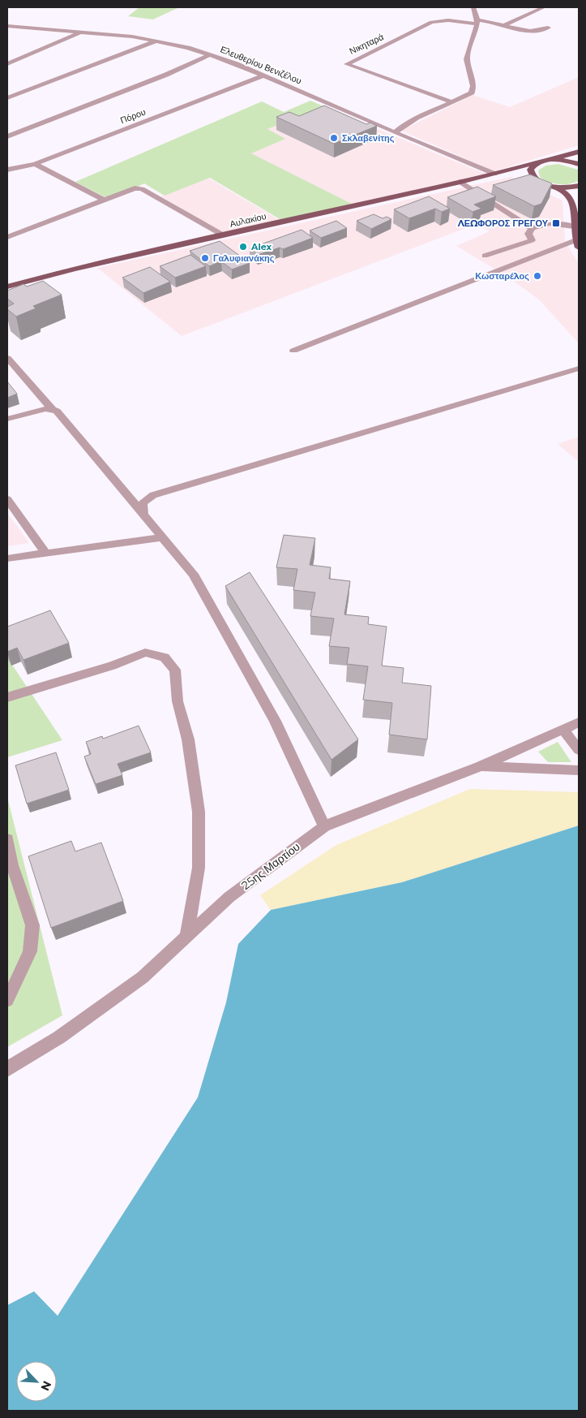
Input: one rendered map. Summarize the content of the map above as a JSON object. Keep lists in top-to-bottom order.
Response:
{
  "streets": {
    "main road": ["Αυλακίου"],
    "street": [
      "Νικηταρά",
      "Ελευθερίου Βενιζέλου",
      "Πόρου",
      "25ης Μαρτίου"
    ]
  },
  "crossings": [
    ["Ελευθερίου Βενιζέλου", "Πόρου"],
    ["Ελευθερίου Βενιζέλου", "Αυλακίου"]
  ],
  "places": {
    "other": [
      "Σκλαβενίτης",
      "Alex",
      "Γαλυφιανάκης",
      "Κωσταρέλος"
    ],
    "transit": ["ΛΕΩΦΟΡΟΣ ΓΡΕΓΟΥ"]
  },
  "north": "bottom right"
}
